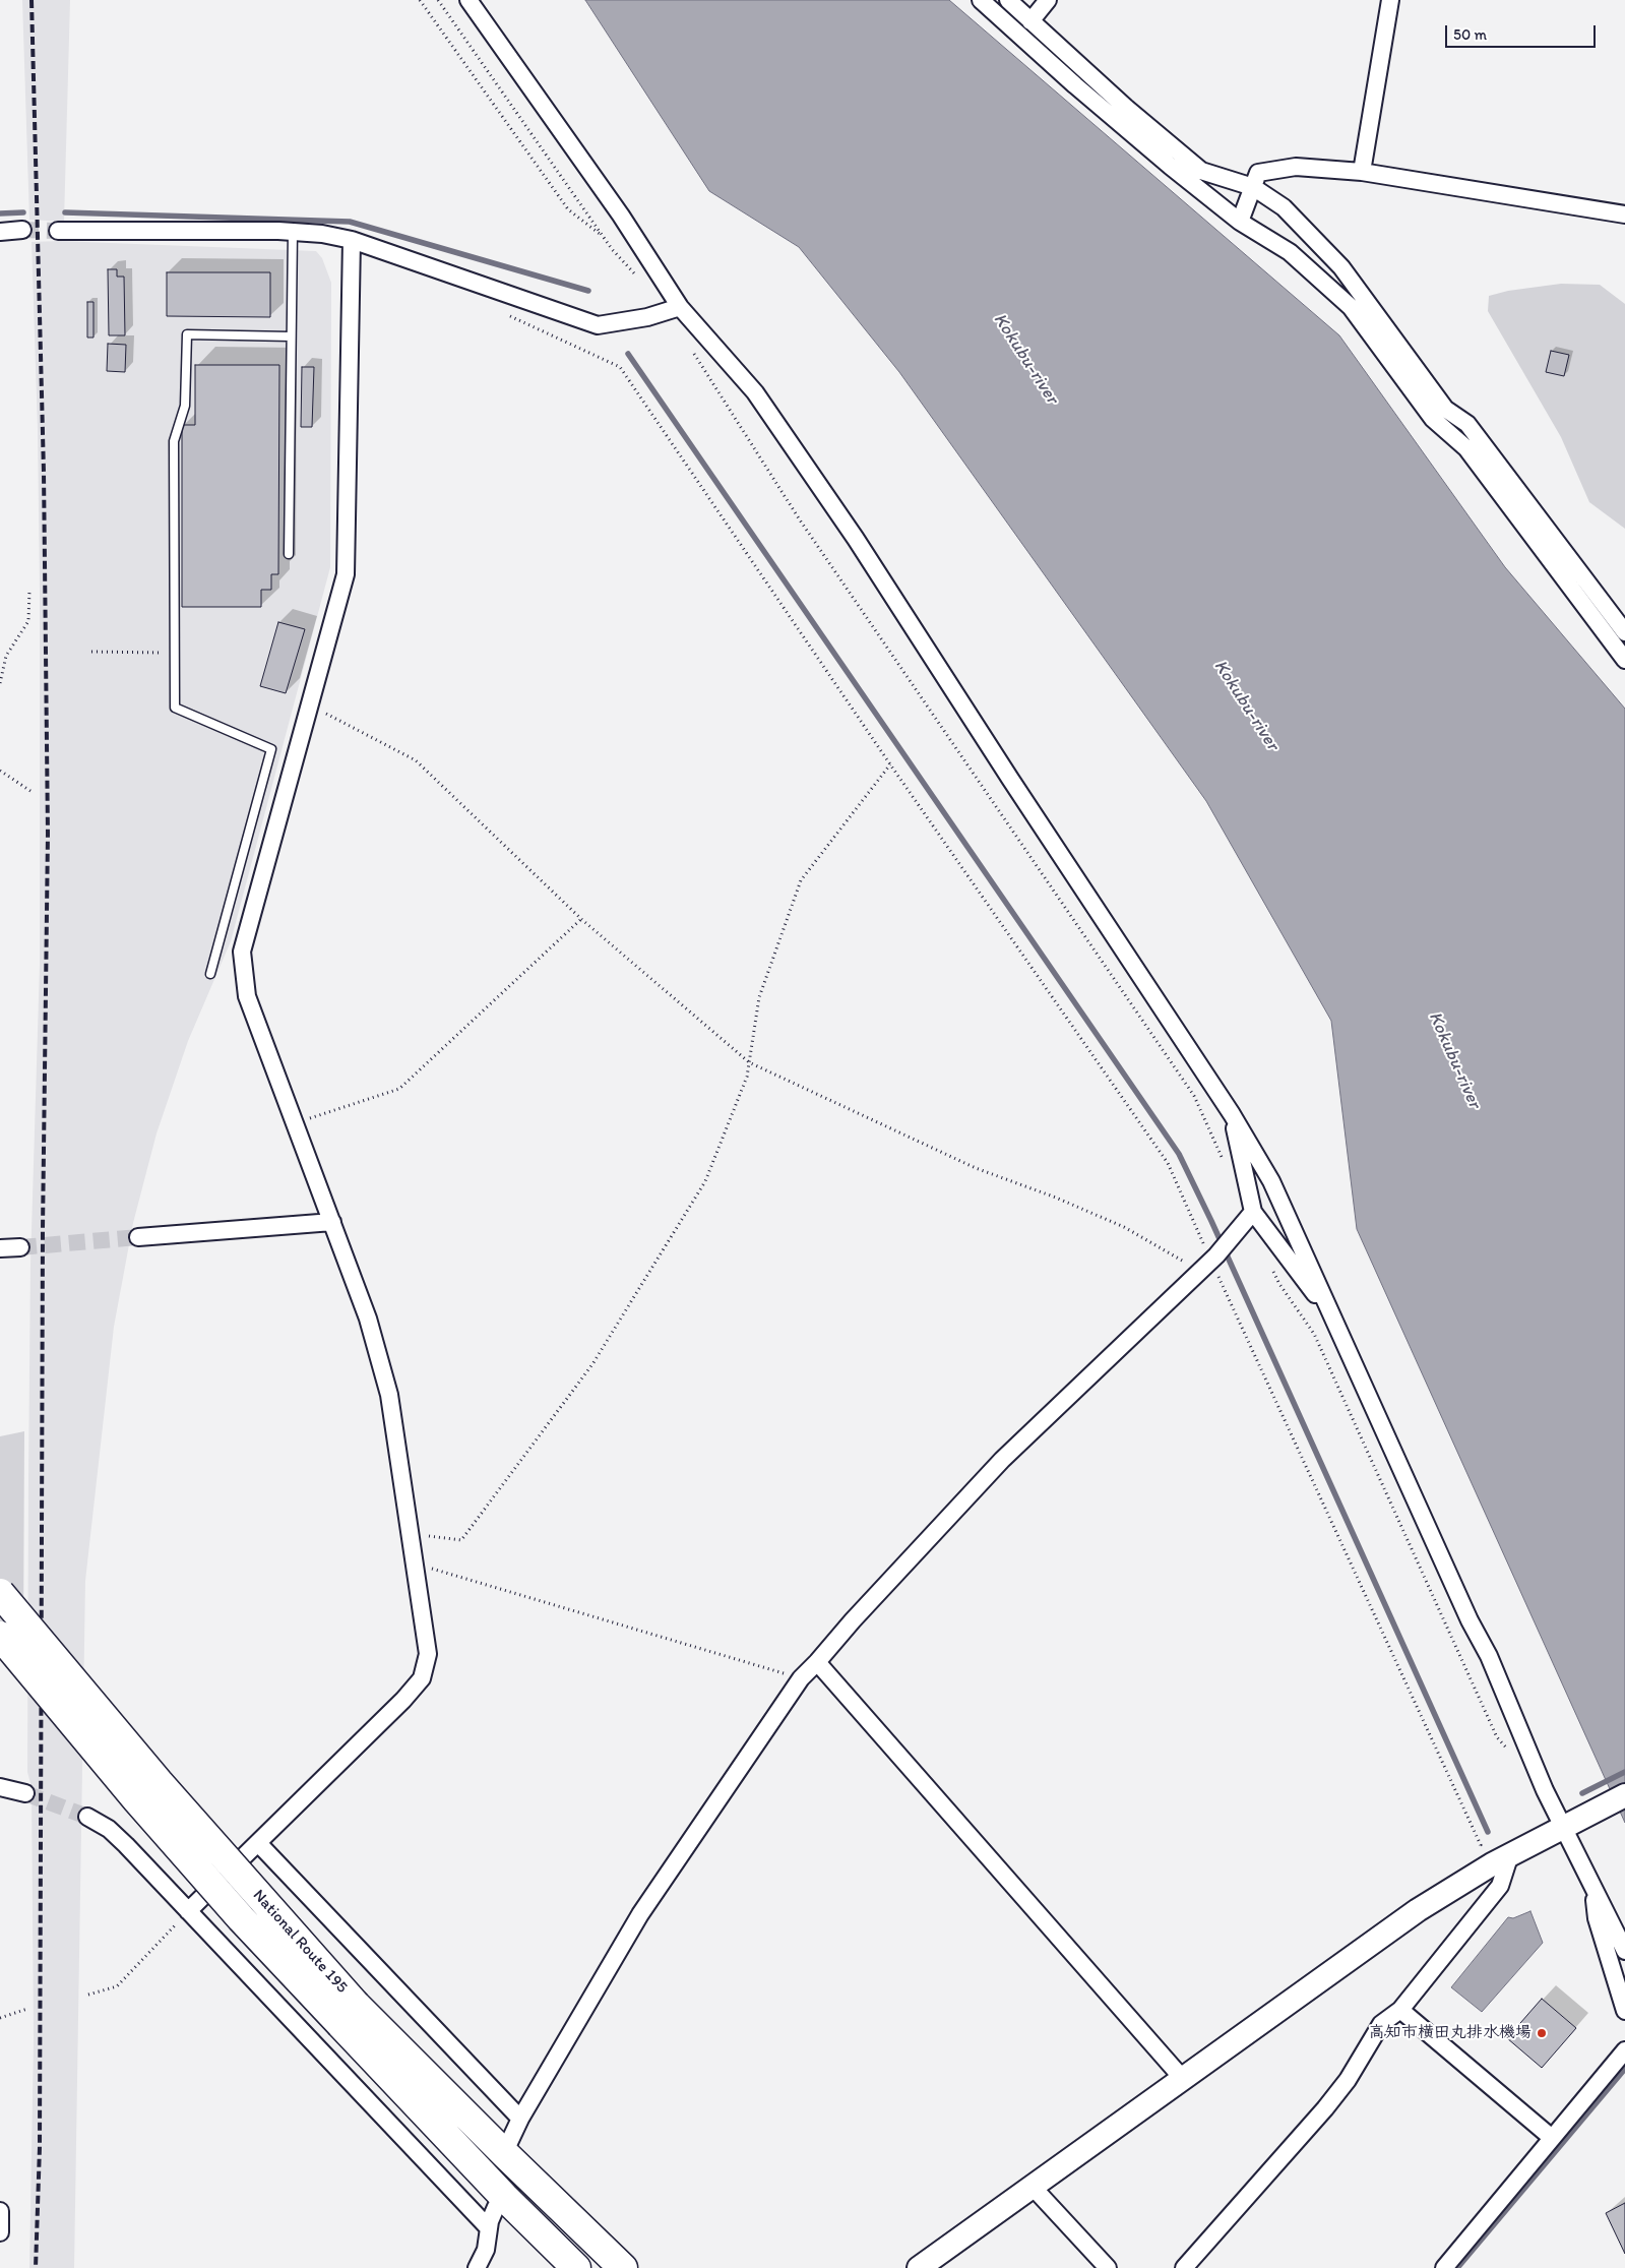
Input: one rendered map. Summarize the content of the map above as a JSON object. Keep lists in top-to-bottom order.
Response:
{
  "streets": {
    "highway": ["National Route 195"]
  },
  "water": ["Kokubu-river"],
  "places": ["高知市横田丸排水機場"],
  "scale_bar": "50 m"
}
